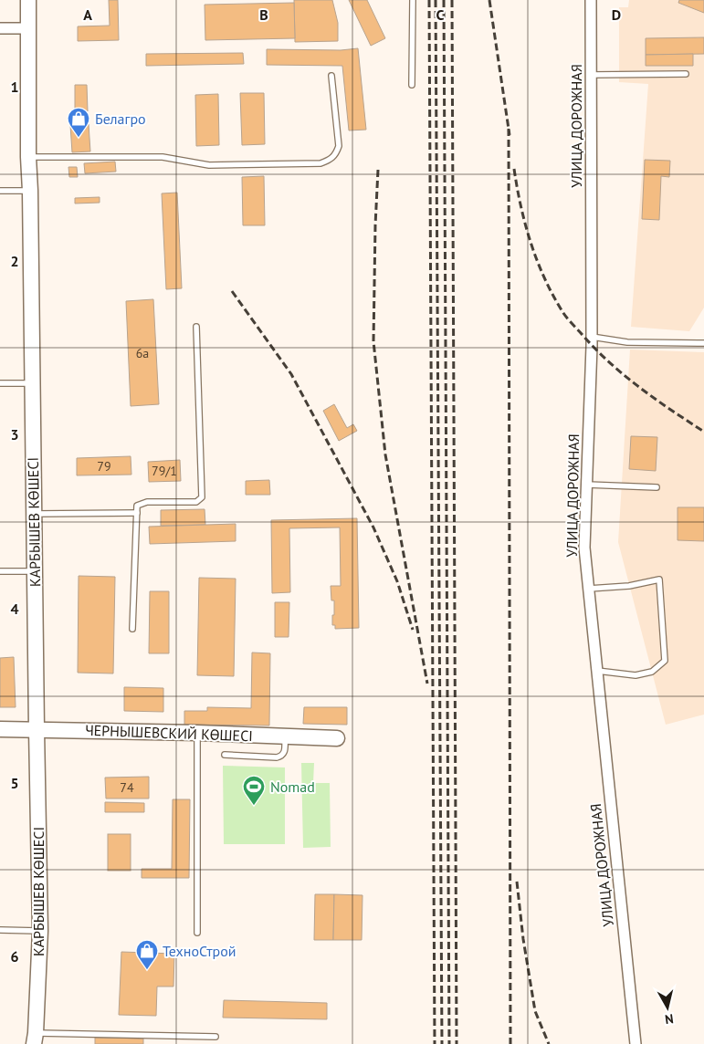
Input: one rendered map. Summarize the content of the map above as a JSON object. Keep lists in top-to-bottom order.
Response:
{
  "streets": {
    "main road": ["КАРБЫШЕВ КӨШЕСІ", "ЧЕРНЫШЕВСКИЙ КӨШЕСІ"],
    "street": ["УЛИЦА ДОРОЖНАЯ"]
  },
  "crossings": [
    ["КАРБЫШЕВ КӨШЕСІ", "ЧЕРНЫШЕВСКИЙ КӨШЕСІ"]
  ],
  "places": {
    "shop": ["Белагро", "ТехноСтрой"],
    "sports": ["Nomad"]
  },
  "house_numbers": [
    "6а",
    "79",
    "79/1",
    "74"
  ],
  "north": "bottom",
  "grid": {
    "columns": [
      "A",
      "B",
      "C",
      "D"
    ],
    "rows": [
      "1",
      "2",
      "3",
      "4",
      "5",
      "6"
    ]
  }
}
